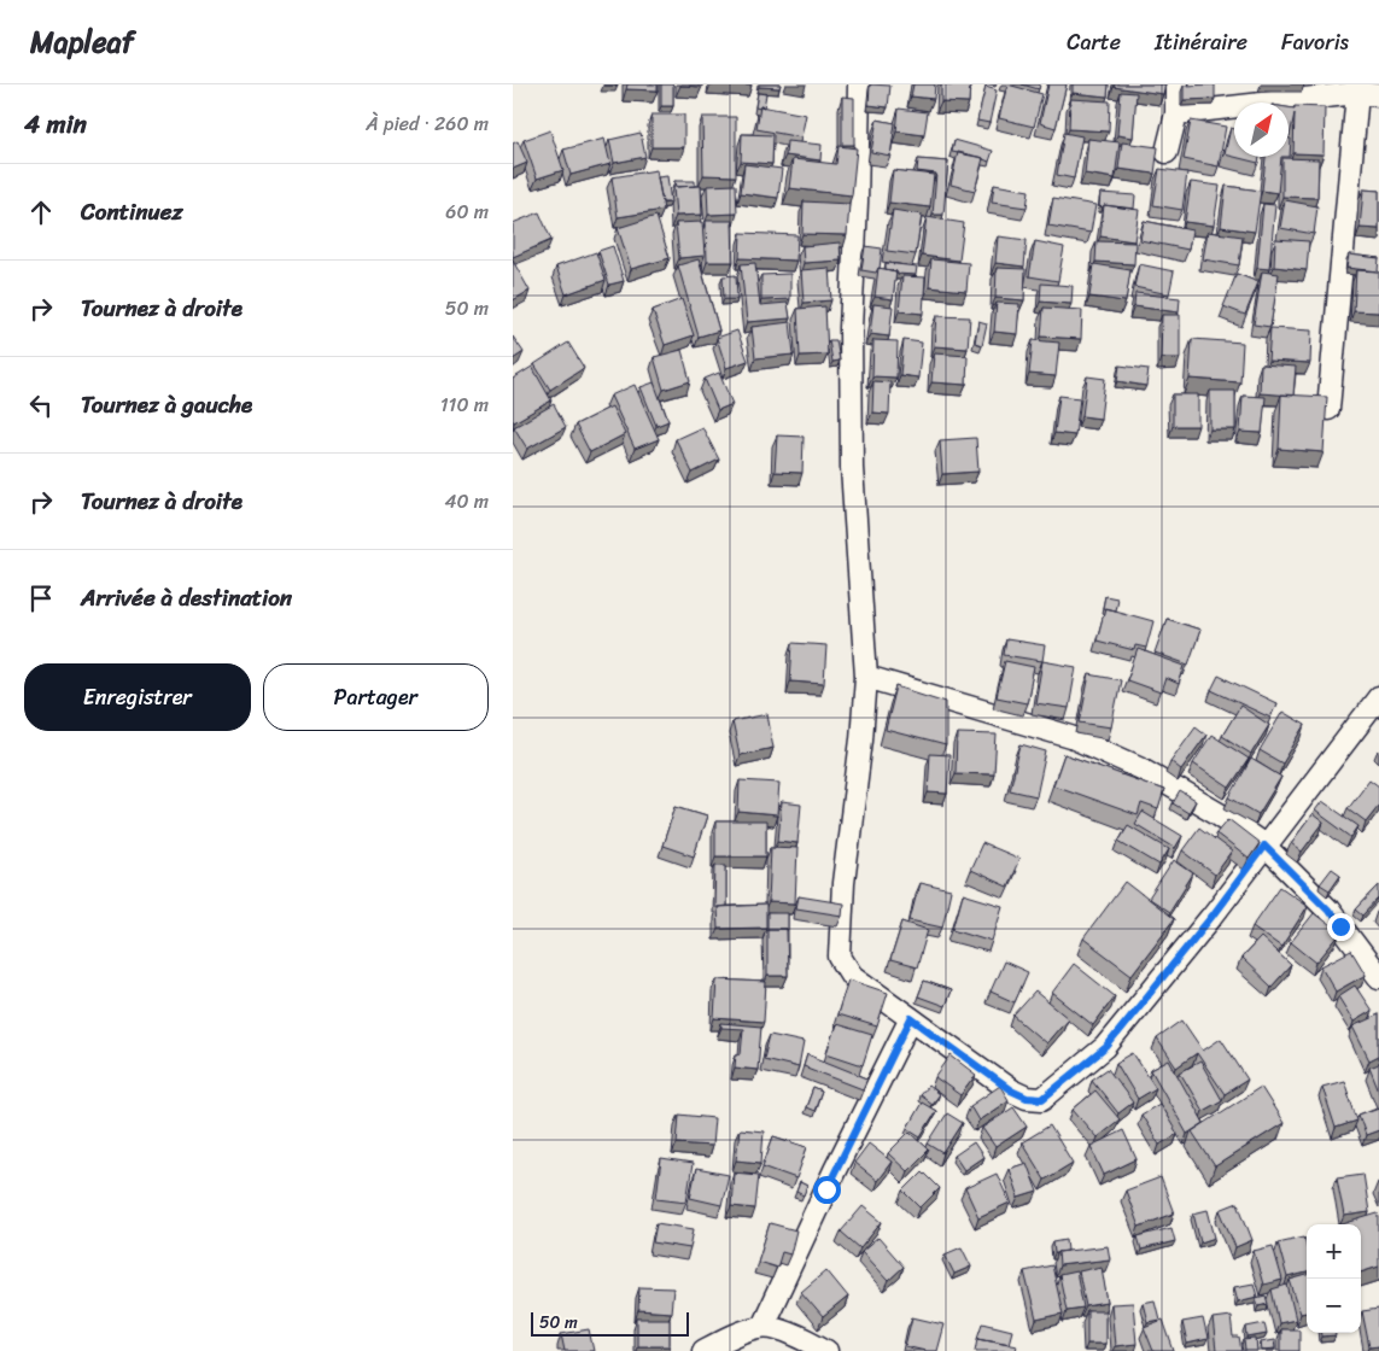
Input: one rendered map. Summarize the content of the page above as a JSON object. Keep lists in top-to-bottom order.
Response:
{
  "scale_bar": "50 m",
  "north": "top right",
  "page": {
    "header": "Mapleaf",
    "nav": ["Carte", "Itinéraire", "Favoris"],
    "heading": ["4 min", "À pied · 260 m"],
    "list": [
      ["Continuez", "60 m"],
      ["Tournez à droite", "50 m"],
      ["Tournez à gauche", "110 m"],
      ["Tournez à droite", "40 m"],
      "Arrivée à destination"
    ],
    "buttons": ["Enregistrer", "Partager"],
    "map_buttons": ["+", "−"],
    "scale": "50 m"
  }
}
